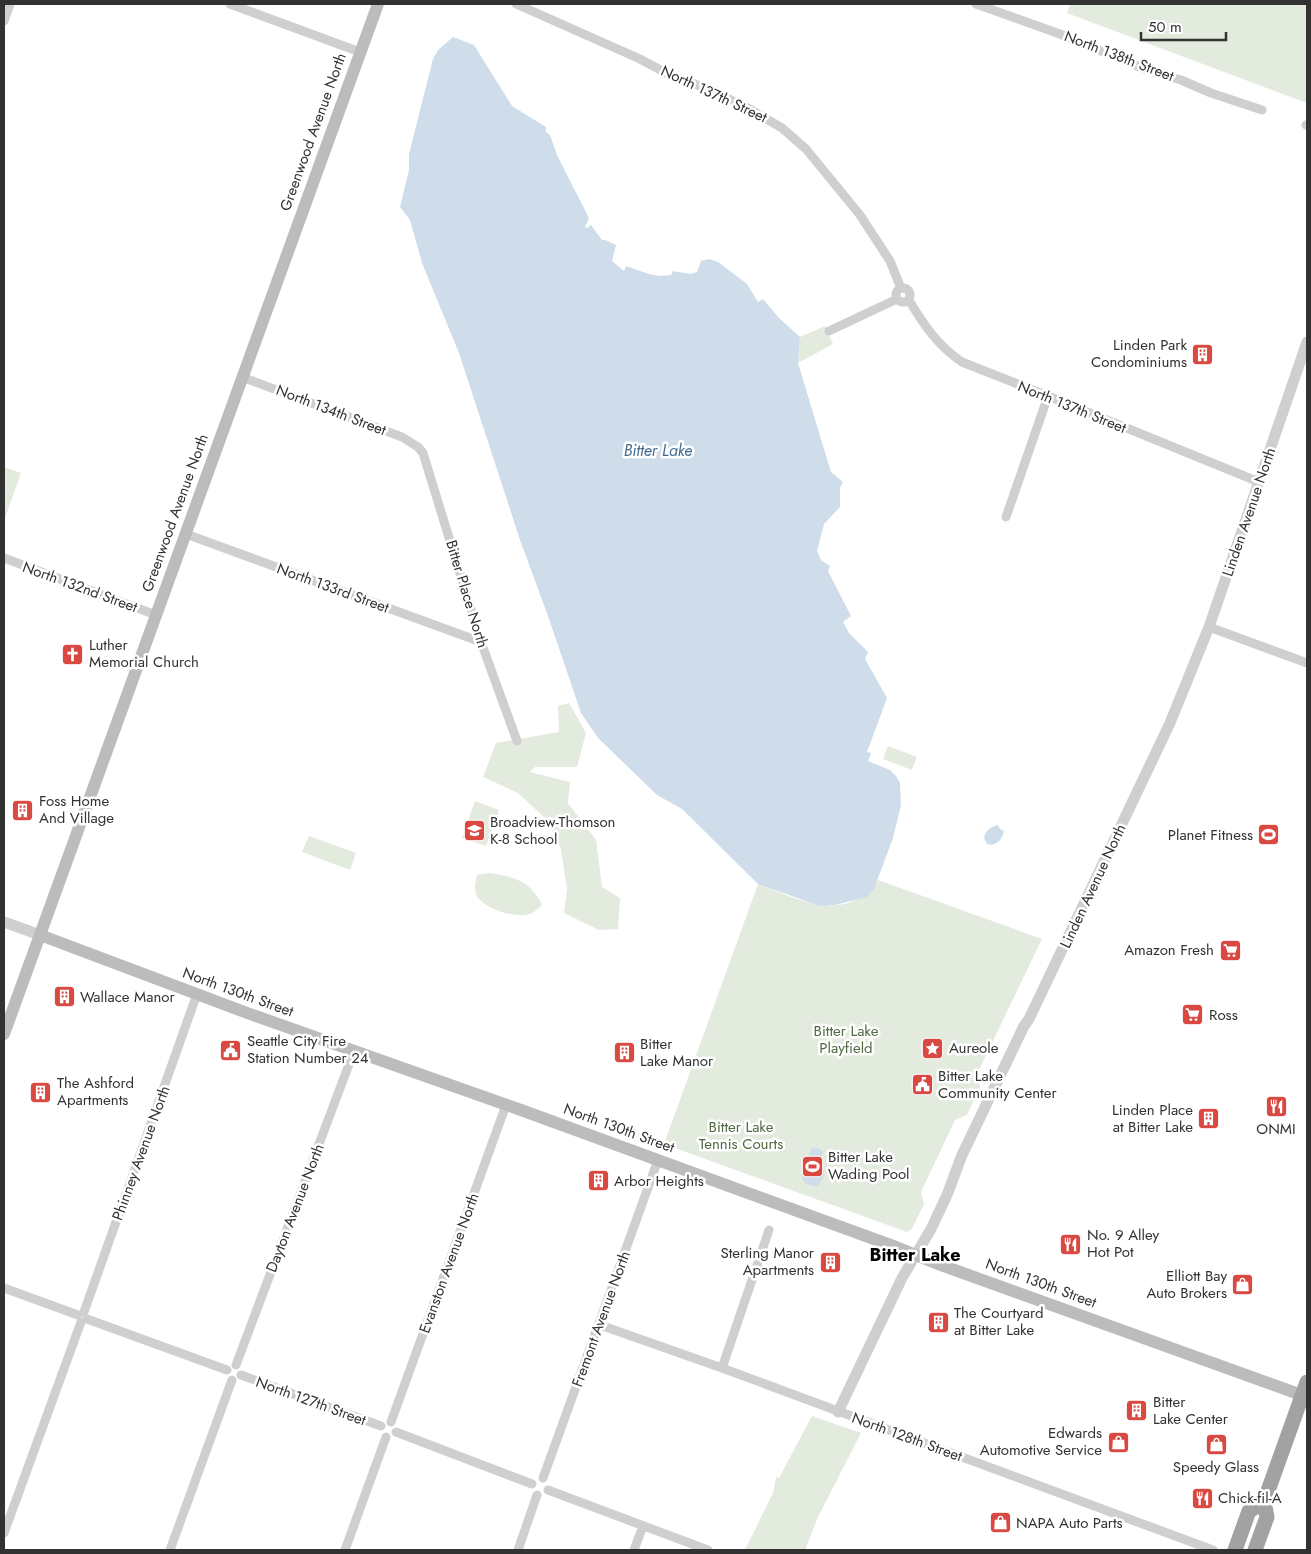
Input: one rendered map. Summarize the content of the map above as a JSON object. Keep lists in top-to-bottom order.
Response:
{
  "streets": {
    "main road": ["Greenwood Avenue North", "North 130th Street"],
    "street": [
      "North 138th Street",
      "North 137th Street",
      "North 134th Street",
      "Linden Avenue North",
      "North 132nd Street",
      "North 133rd Street",
      "Bitter Place North",
      "Phinney Avenue North",
      "Dayton Avenue North",
      "Evanston Avenue North",
      "Fremont Avenue North",
      "North 127th Street",
      "North 128th Street"
    ]
  },
  "crossings": [
    ["North 137th Street", "Linden Avenue North"],
    ["Greenwood Avenue North", "North 134th Street"],
    ["Greenwood Avenue North", "North 132nd Street"],
    ["Greenwood Avenue North", "North 133rd Street"],
    ["Greenwood Avenue North", "North 130th Street"],
    ["North 134th Street", "Bitter Place North"],
    ["Linden Avenue North", "North 130th Street"],
    ["Linden Avenue North", "North 128th Street"],
    ["North 133rd Street", "Bitter Place North"],
    ["North 130th Street", "Phinney Avenue North"],
    ["North 130th Street", "Dayton Avenue North"],
    ["North 130th Street", "Evanston Avenue North"],
    ["North 130th Street", "Fremont Avenue North"],
    ["Dayton Avenue North", "North 127th Street"],
    ["Evanston Avenue North", "North 127th Street"],
    ["Fremont Avenue North", "North 128th Street"]
  ],
  "districts": ["Bitter Lake"],
  "water": ["Bitter Lake"],
  "parks": ["Bitter Lake Playfield", "Bitter Lake Tennis Courts"],
  "places": {
    "building": [
      "Linden Park Condominiums",
      "Foss Home And Village",
      "Wallace Manor",
      "Bitter Lake Manor",
      "The Ashford Apartments",
      "Linden Place at Bitter Lake",
      "Arbor Heights",
      "Sterling Manor Apartments",
      "The Courtyard at Bitter Lake",
      "Bitter Lake Center"
    ],
    "church": ["Luther Memorial Church"],
    "school or university": ["Broadview-Thomson K-8 School"],
    "sports": ["Planet Fitness", "Bitter Lake Wading Pool"],
    "supermarket": ["Amazon Fresh", "Ross"],
    "place": ["Aureole"],
    "public building": ["Seattle City Fire Station Number 24", "Bitter Lake Community Center"],
    "restaurant": ["ONMI", "No. 9 Alley Hot Pot", "Chick-fil-A"],
    "shop": [
      "Elliott Bay Auto Brokers",
      "Edwards Automotive Service",
      "Speedy Glass",
      "NAPA Auto Parts"
    ]
  },
  "scale_bar": "50 m"
}
